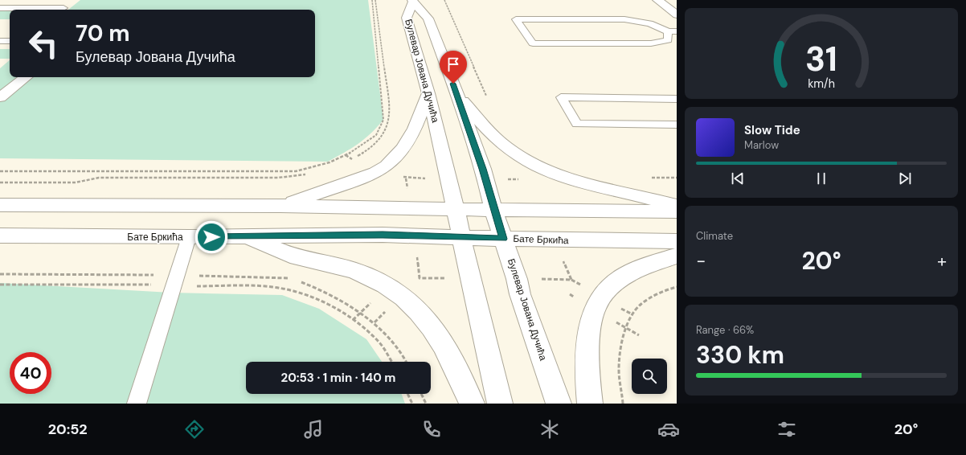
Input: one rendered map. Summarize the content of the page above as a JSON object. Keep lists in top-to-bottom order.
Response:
{
  "streets": {
    "street": ["Булевар Јована Дучића", "Бате Бркића"]
  },
  "crossings": [
    ["Булевар Јована Дучића", "Бате Бркића"]
  ],
  "page": {
    "turn": ["70 m", "Булевар Јована Дучића"],
    "song": ["Slow Tide", "Marlow"],
    "tile": [
      "Climate",
      ["Range · 66%", "330 km"]
    ],
    "heat": ["−", "20°", "+"],
    "limit": "40",
    "trip": "20:53 · 1 min · 140 m",
    "tabs": ["20:52", "20°"],
    "gauge": ["31", "km/h"]
  }
}
